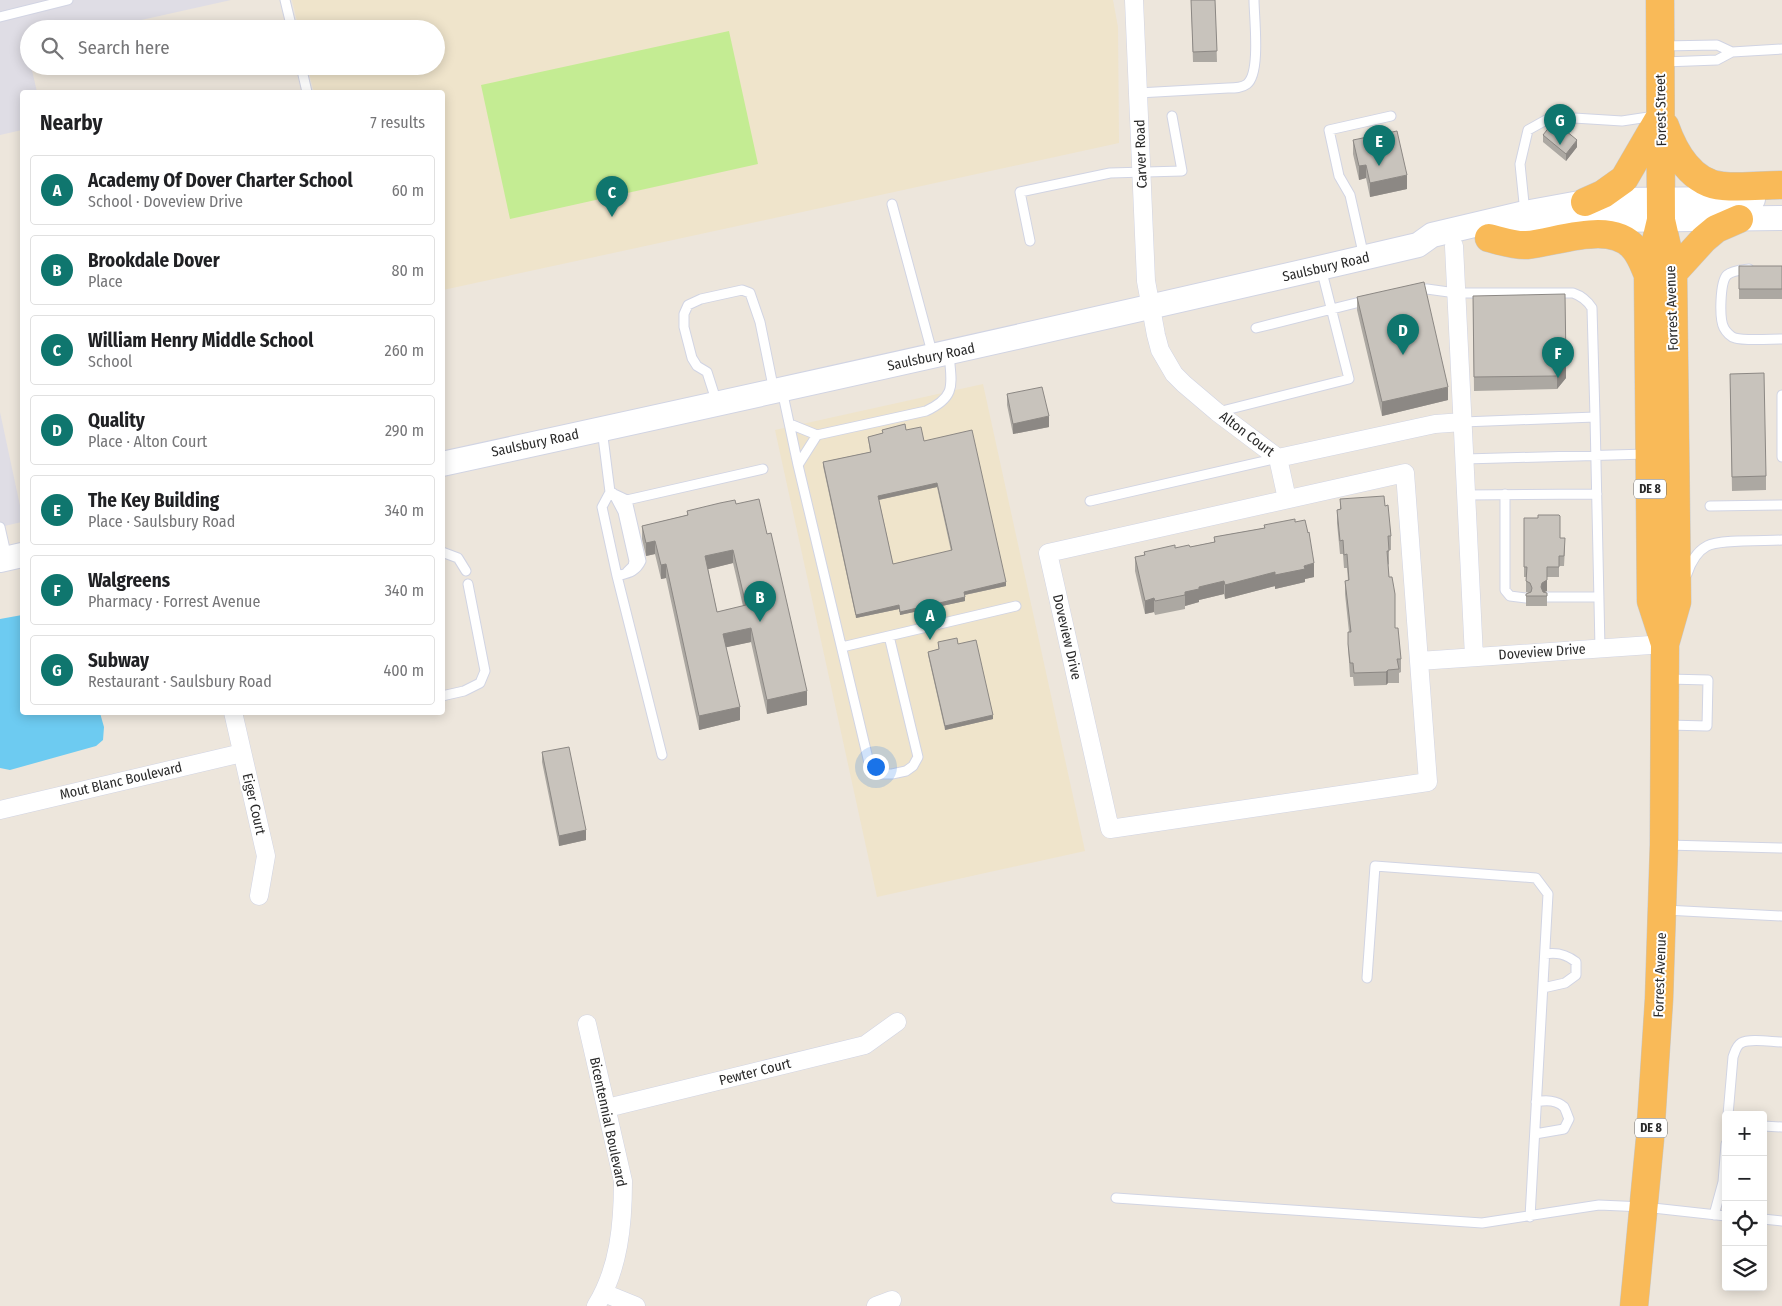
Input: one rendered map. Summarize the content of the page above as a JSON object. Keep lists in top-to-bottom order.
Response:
{
  "streets": {
    "highway": ["Forest Street", "Forrest Avenue", "DE 8"],
    "main road": ["Saulsbury Road"],
    "street": [
      "Carver Road",
      "Alton Court",
      "Doveview Drive",
      "Mout Blanc Boulevard",
      "Eiger Court",
      "Pewter Court",
      "Bicentennial Boulevard"
    ]
  },
  "crossings": [
    ["Forest Street", "Saulsbury Road"],
    ["Forest Street", "Forrest Avenue"],
    ["Carver Road", "Saulsbury Road"],
    ["Carver Road", "Alton Court"],
    ["Saulsbury Road", "Forrest Avenue"],
    ["Saulsbury Road", "Alton Court"],
    ["Forrest Avenue", "Doveview Drive"],
    ["Mout Blanc Boulevard", "Eiger Court"],
    ["Pewter Court", "Bicentennial Boulevard"]
  ],
  "page": {
    "search": "Search here",
    "heading": ["Nearby", "7 results"],
    "pins": [
      "G",
      "E",
      "C",
      "D",
      "F",
      "B",
      "A"
    ],
    "list": [
      {
        "mark": "A",
        "name": "Academy Of Dover Charter School",
        "note": "School · Doveview Drive",
        "value": "60 m"
      },
      {
        "mark": "B",
        "name": "Brookdale Dover",
        "note": "Place",
        "value": "80 m"
      },
      {
        "mark": "C",
        "name": "William Henry Middle School",
        "note": "School",
        "value": "260 m"
      },
      {
        "mark": "D",
        "name": "Quality",
        "note": "Place · Alton Court",
        "value": "290 m"
      },
      {
        "mark": "E",
        "name": "The Key Building",
        "note": "Place · Saulsbury Road",
        "value": "340 m"
      },
      {
        "mark": "F",
        "name": "Walgreens",
        "note": "Pharmacy · Forrest Avenue",
        "value": "340 m"
      },
      {
        "mark": "G",
        "name": "Subway",
        "note": "Restaurant · Saulsbury Road",
        "value": "400 m"
      }
    ],
    "map_buttons": ["+", "−"]
  }
}
